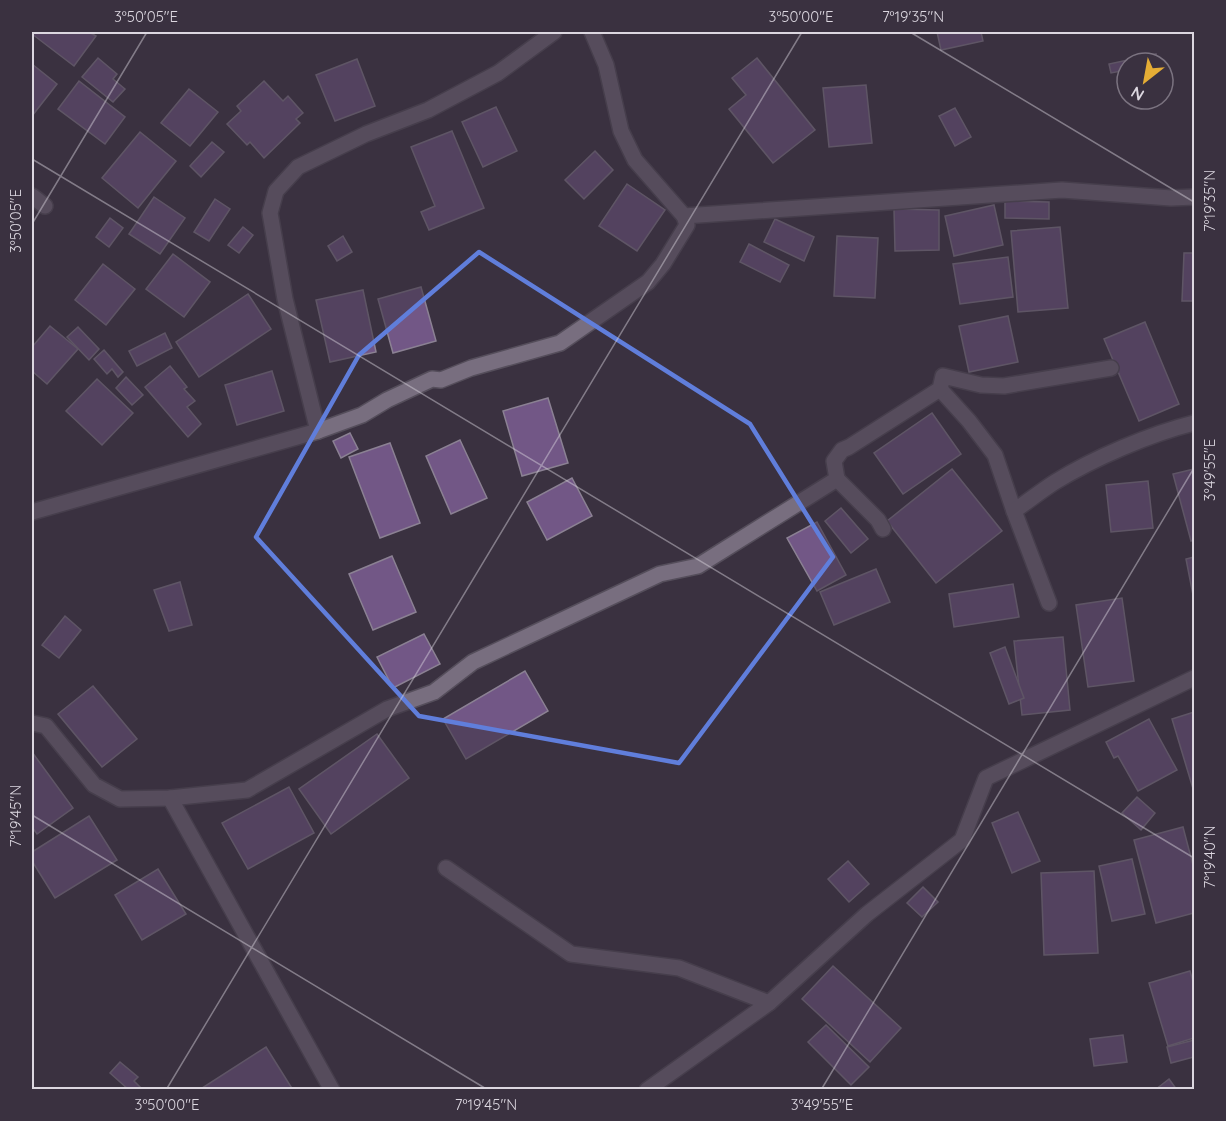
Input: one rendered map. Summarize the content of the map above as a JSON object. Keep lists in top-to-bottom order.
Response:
{
  "north": "bottom left",
  "coordinates": [
    "3°50'05\"E",
    "3°50'00\"E",
    "7°19'35\"N",
    "3°49'55\"E",
    "7°19'45\"N",
    "7°19'40\"N"
  ]
}
